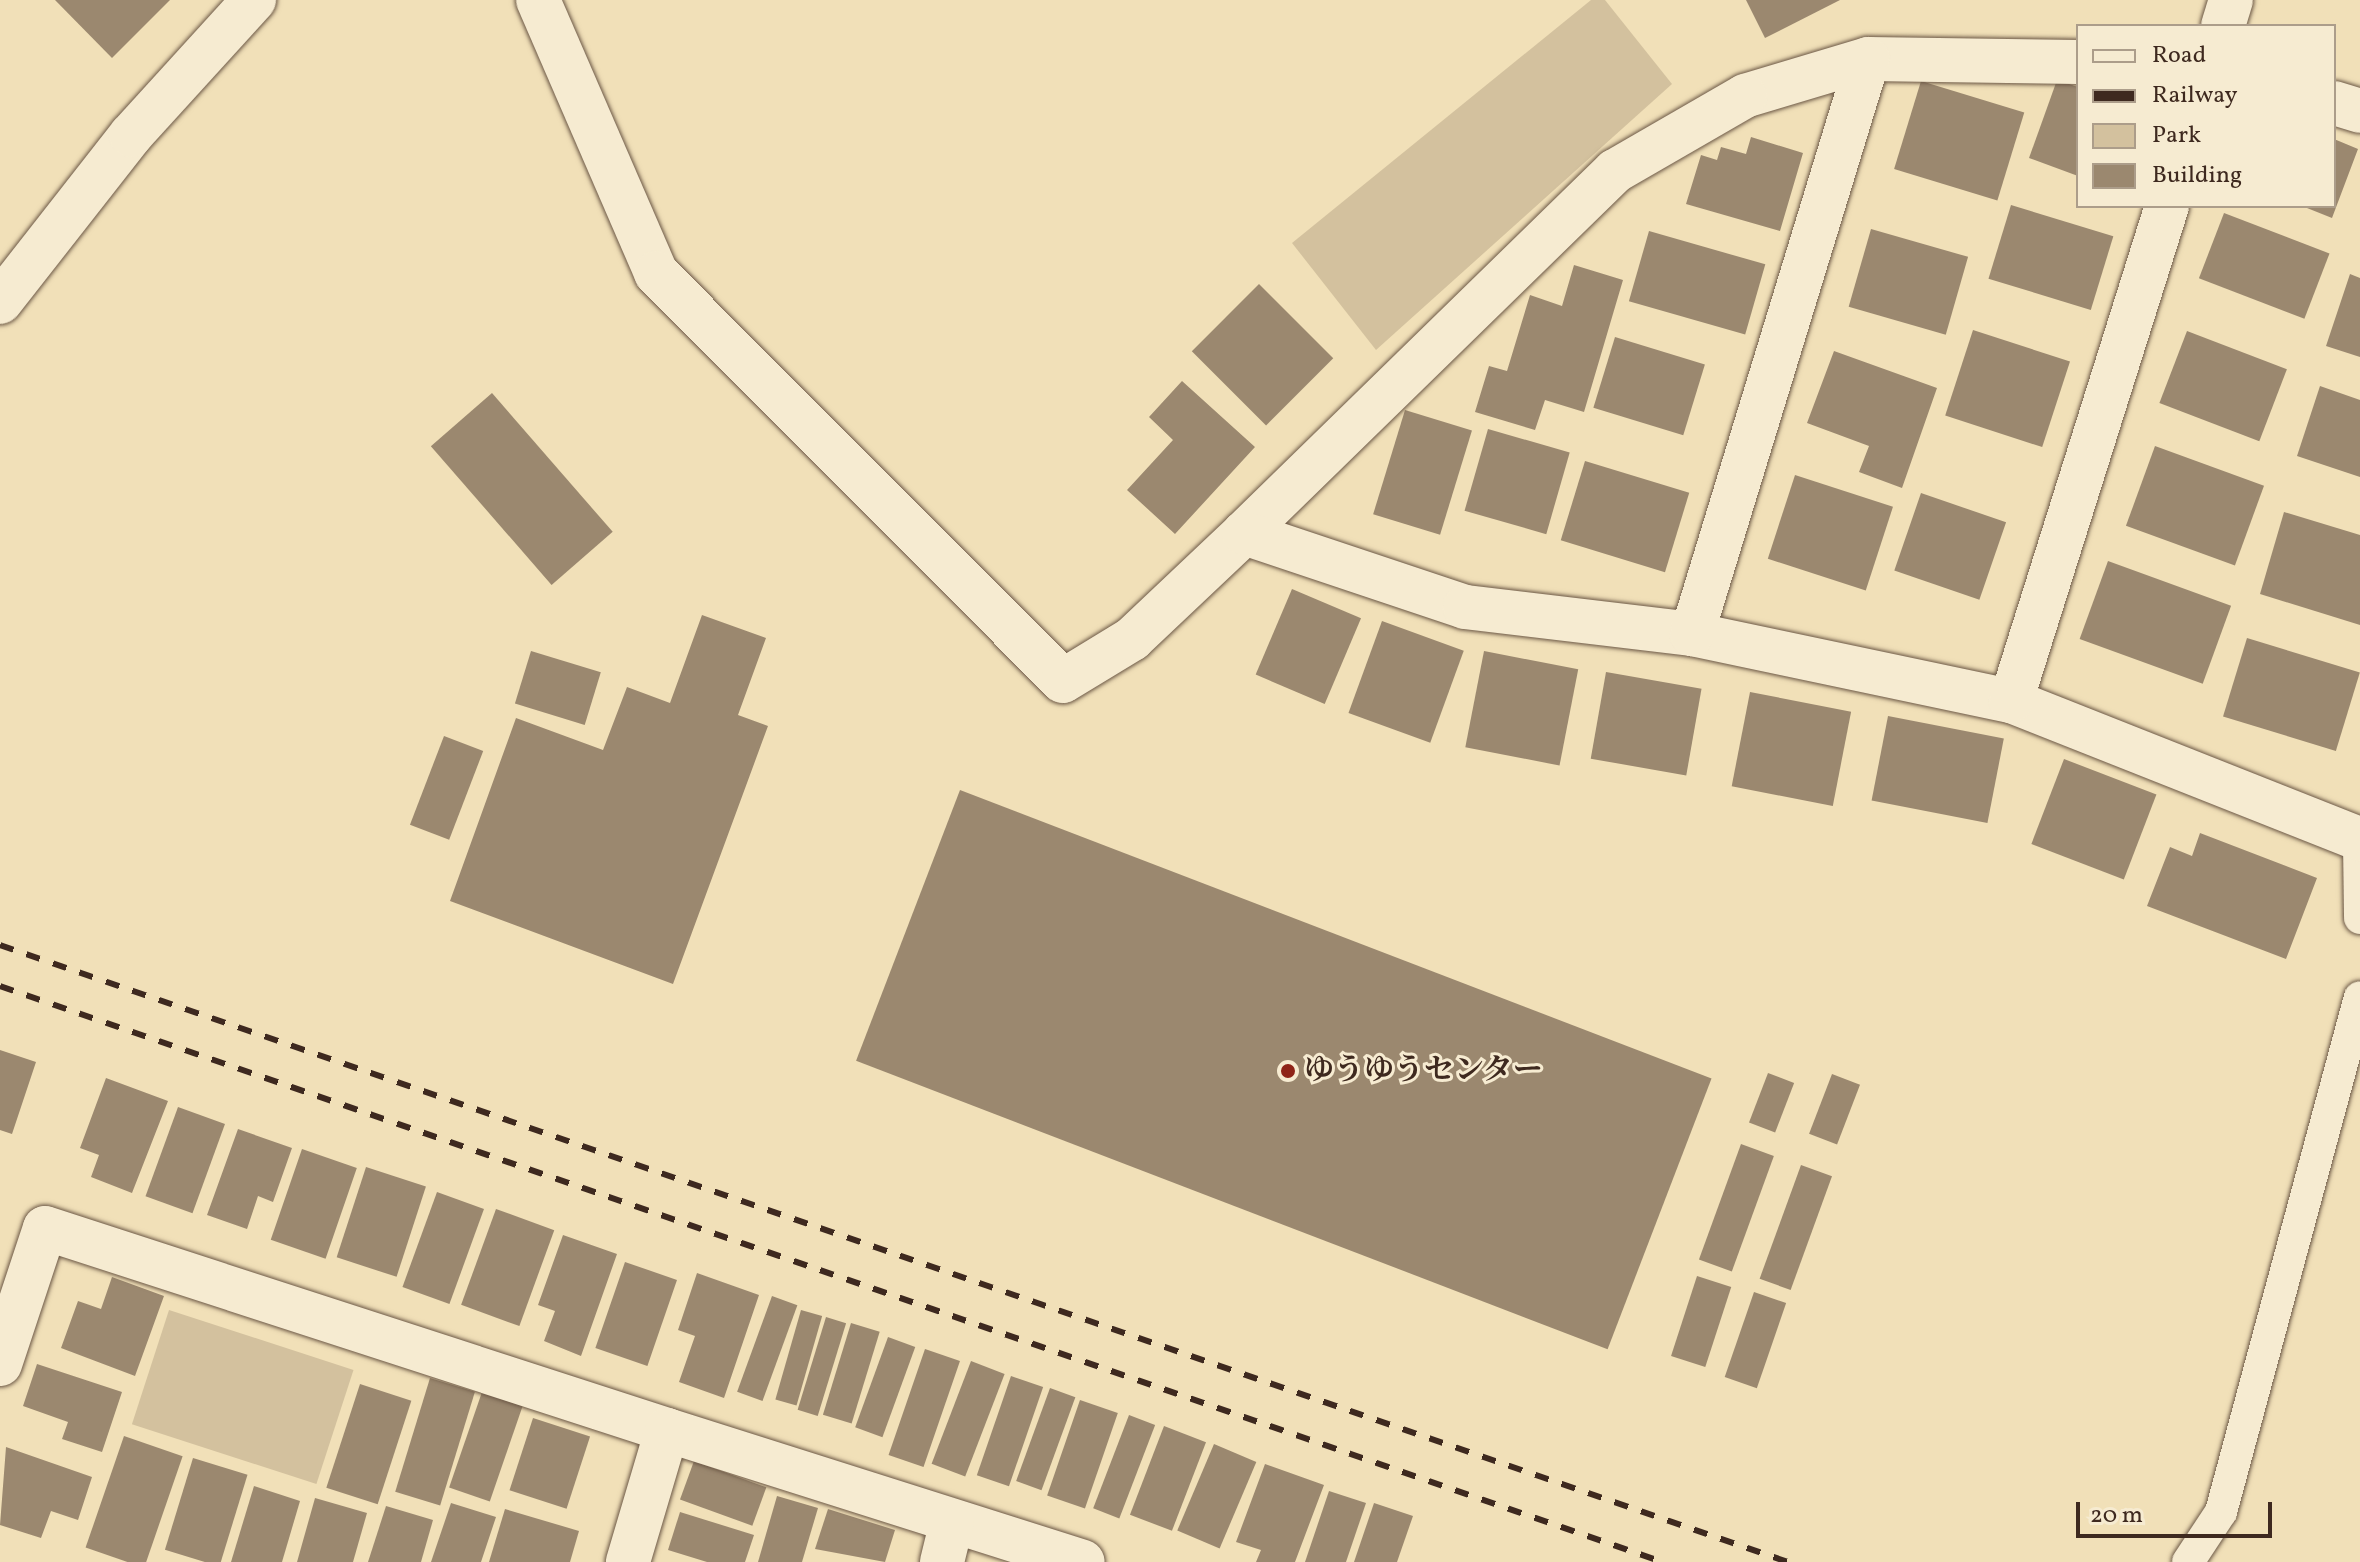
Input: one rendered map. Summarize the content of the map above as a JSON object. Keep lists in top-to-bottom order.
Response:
{
  "places": ["ゆうゆうセンター"],
  "legend": [
    "Road",
    "Railway",
    "Park",
    "Building"
  ],
  "scale_bar": "20 m"
}
